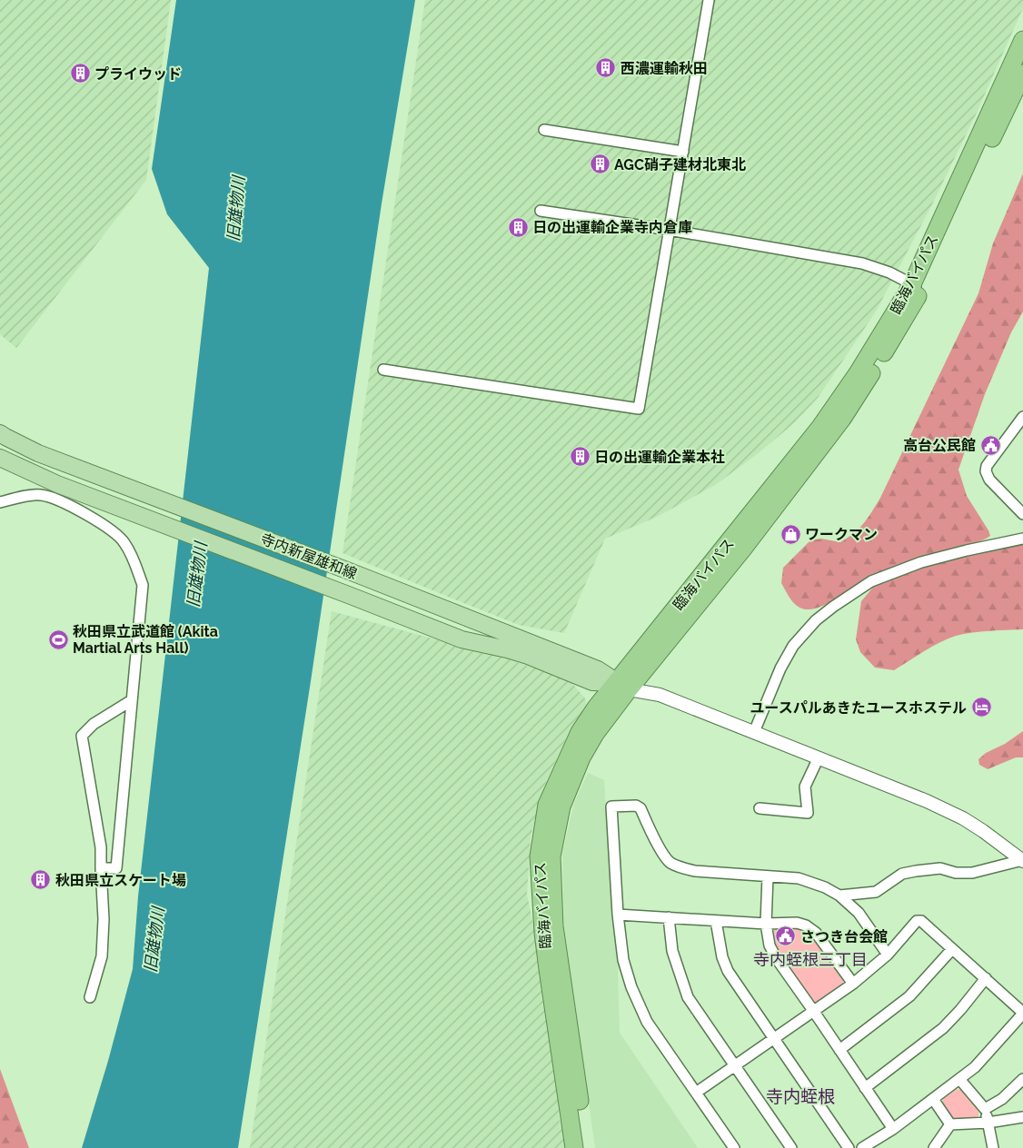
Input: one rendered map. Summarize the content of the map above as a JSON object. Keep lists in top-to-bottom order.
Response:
{
  "streets": {
    "highway": ["臨海バイパス"],
    "main road": ["寺内新屋雄和線"]
  },
  "crossings": [
    ["臨海バイパス", "寺内新屋雄和線"]
  ],
  "districts": ["寺内蛭根三丁目", "寺内蛭根"],
  "water": ["旧雄物川"],
  "places": {
    "building": [
      "西濃運輸秋田",
      "プライウッド",
      "AGC硝子建材北東北",
      "日の出運輸企業寺内倉庫",
      "日の出運輸企業本社",
      "秋田県立スケート場"
    ],
    "public building": ["高台公民館", "さつき台会館"],
    "shop": ["ワークマン"],
    "sports": ["秋田県立武道館 (Akita Martial Arts Hall)"],
    "hotel": ["ユースパルあきたユースホステル"]
  }
}
